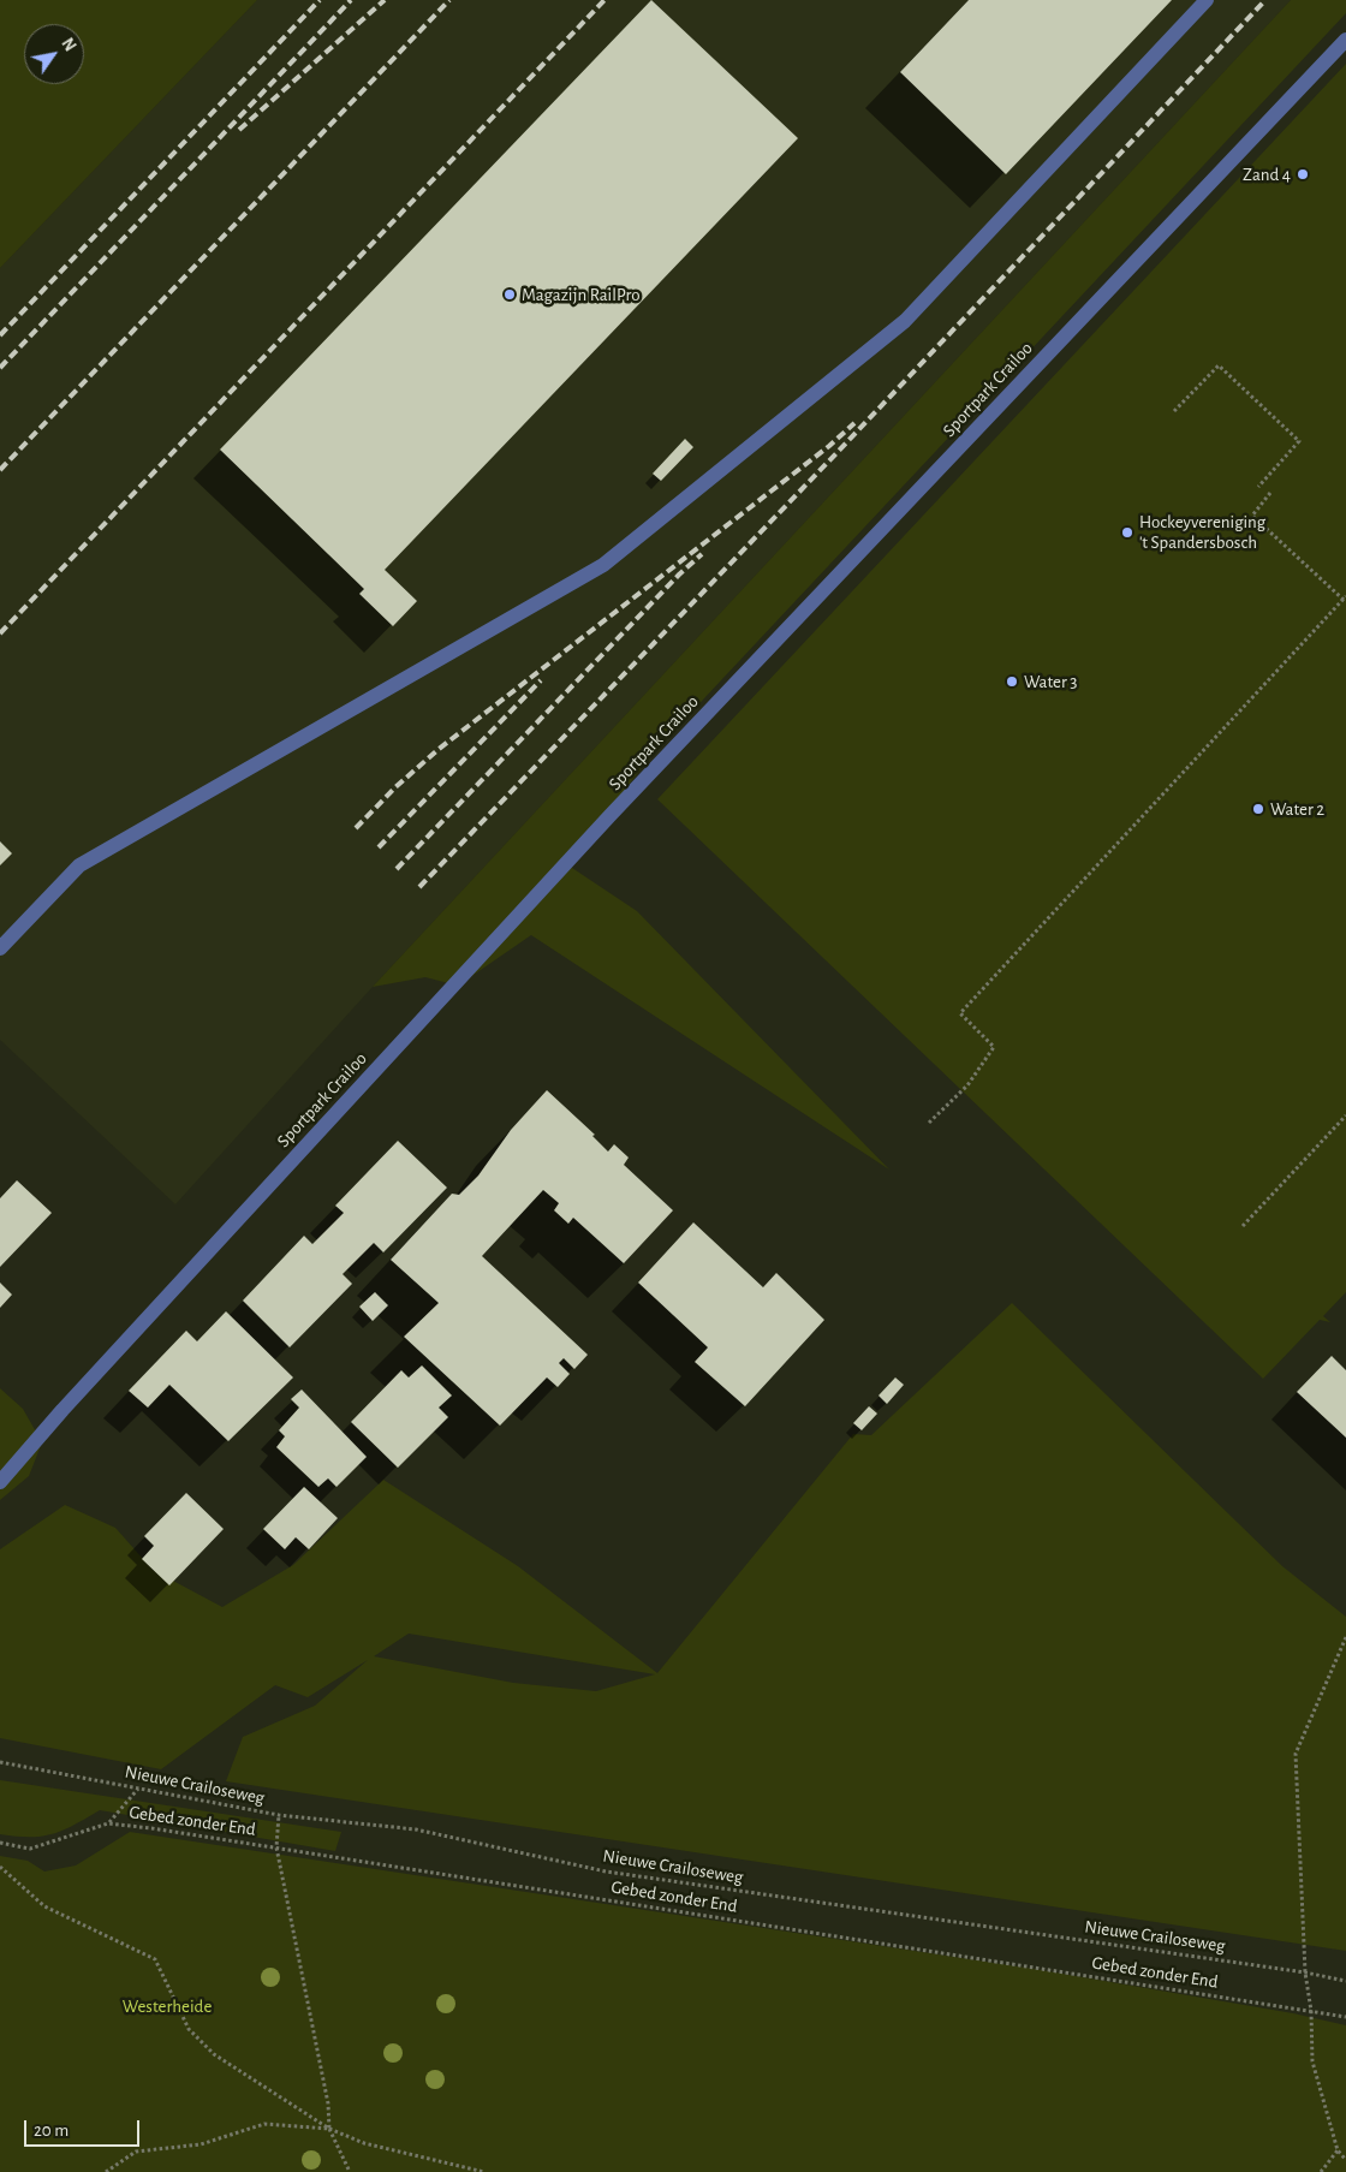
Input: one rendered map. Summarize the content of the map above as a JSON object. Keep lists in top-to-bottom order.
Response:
{
  "streets": {
    "street": ["Sportpark Crailoo"],
    "path": ["Nieuwe Crailoseweg", "Gebed zonder End"]
  },
  "parks": ["Westerheide"],
  "places": [
    "Zand 4",
    "Magazijn RailPro",
    "Hockeyvereniging 't Spandersbosch",
    "Water 3",
    "Water 2"
  ],
  "scale_bar": "20 m",
  "north": "top right"
}
